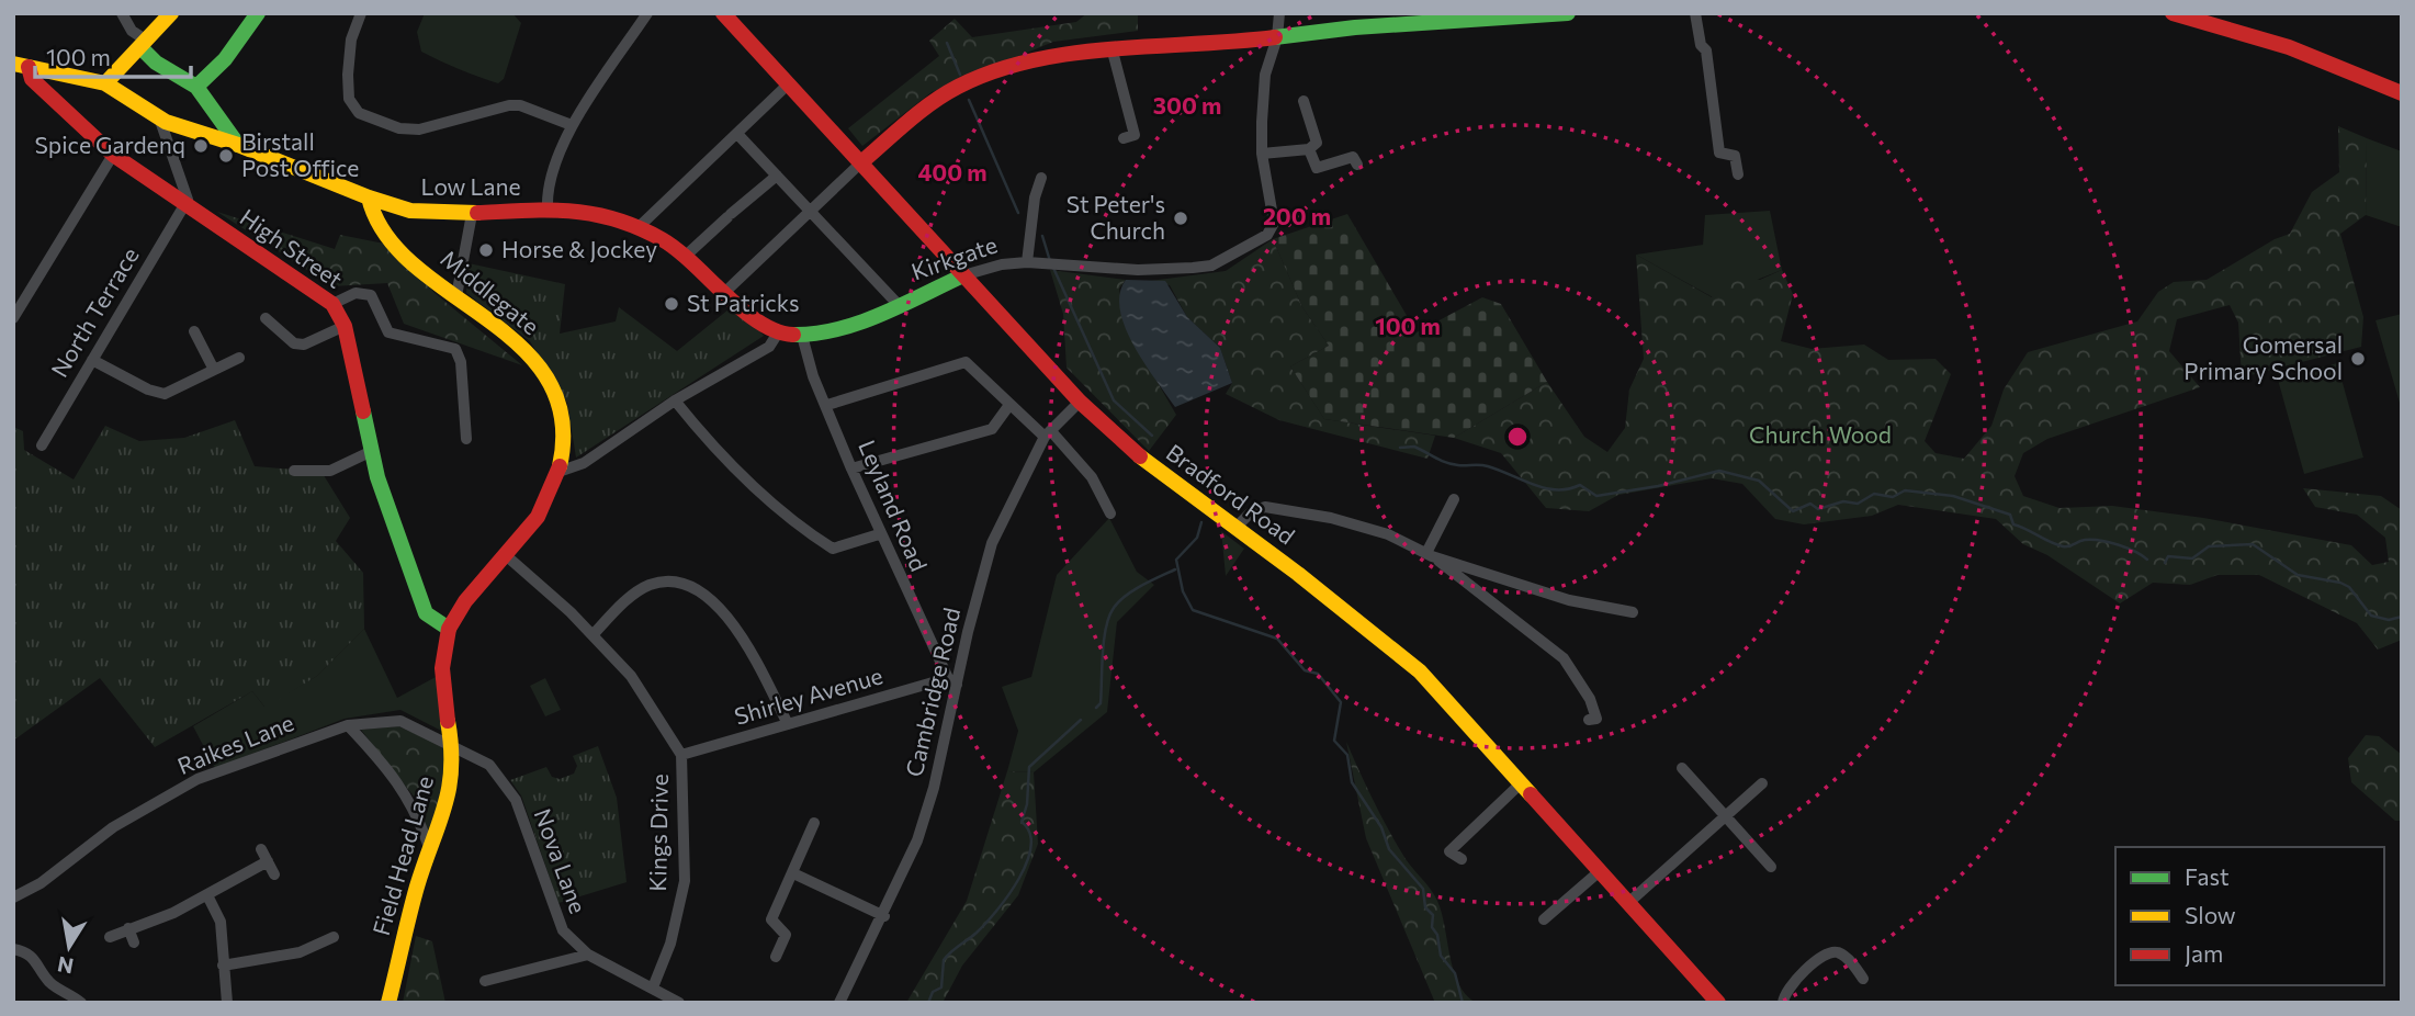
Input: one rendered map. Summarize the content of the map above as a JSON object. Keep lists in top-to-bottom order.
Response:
{
  "streets": {
    "main road": [
      "Low Lane",
      "High Street",
      "Kirkgate",
      "Middlegate",
      "Bradford Road",
      "Field Head Lane"
    ],
    "street": [
      "North Terrace",
      "Leyland Road",
      "Cambridge Road",
      "Shirley Avenue",
      "Raikes Lane",
      "Kings Drive",
      "Nova Lane"
    ]
  },
  "crossings": [
    ["Low Lane", "Kirkgate"],
    ["Low Lane", "Middlegate"],
    ["High Street", "Middlegate"],
    ["High Street", "North Terrace"],
    ["High Street", "Field Head Lane"],
    ["Kirkgate", "Bradford Road"],
    ["Kirkgate", "Leyland Road"],
    ["Middlegate", "Kings Drive"],
    ["Middlegate", "Field Head Lane"],
    ["Bradford Road", "Cambridge Road"],
    ["Leyland Road", "Cambridge Road"],
    ["Leyland Road", "Shirley Avenue"],
    ["Cambridge Road", "Shirley Avenue"],
    ["Shirley Avenue", "Kings Drive"],
    ["Raikes Lane", "Field Head Lane"],
    ["Raikes Lane", "Nova Lane"],
    ["Kings Drive", "Nova Lane"],
    ["Field Head Lane", "Nova Lane"]
  ],
  "parks": ["Church Wood"],
  "places": [
    "Spice Gardenq",
    "Birstall Post Office",
    "St Peter's Church",
    "Horse & Jockey",
    "St Patricks",
    "Gomersal Primary School"
  ],
  "legend": ["Fast", "Slow", "Jam"],
  "scale_bar": "100 m",
  "north": "bottom",
  "rings": [
    "300 m",
    "400 m",
    "200 m",
    "100 m"
  ]
}
